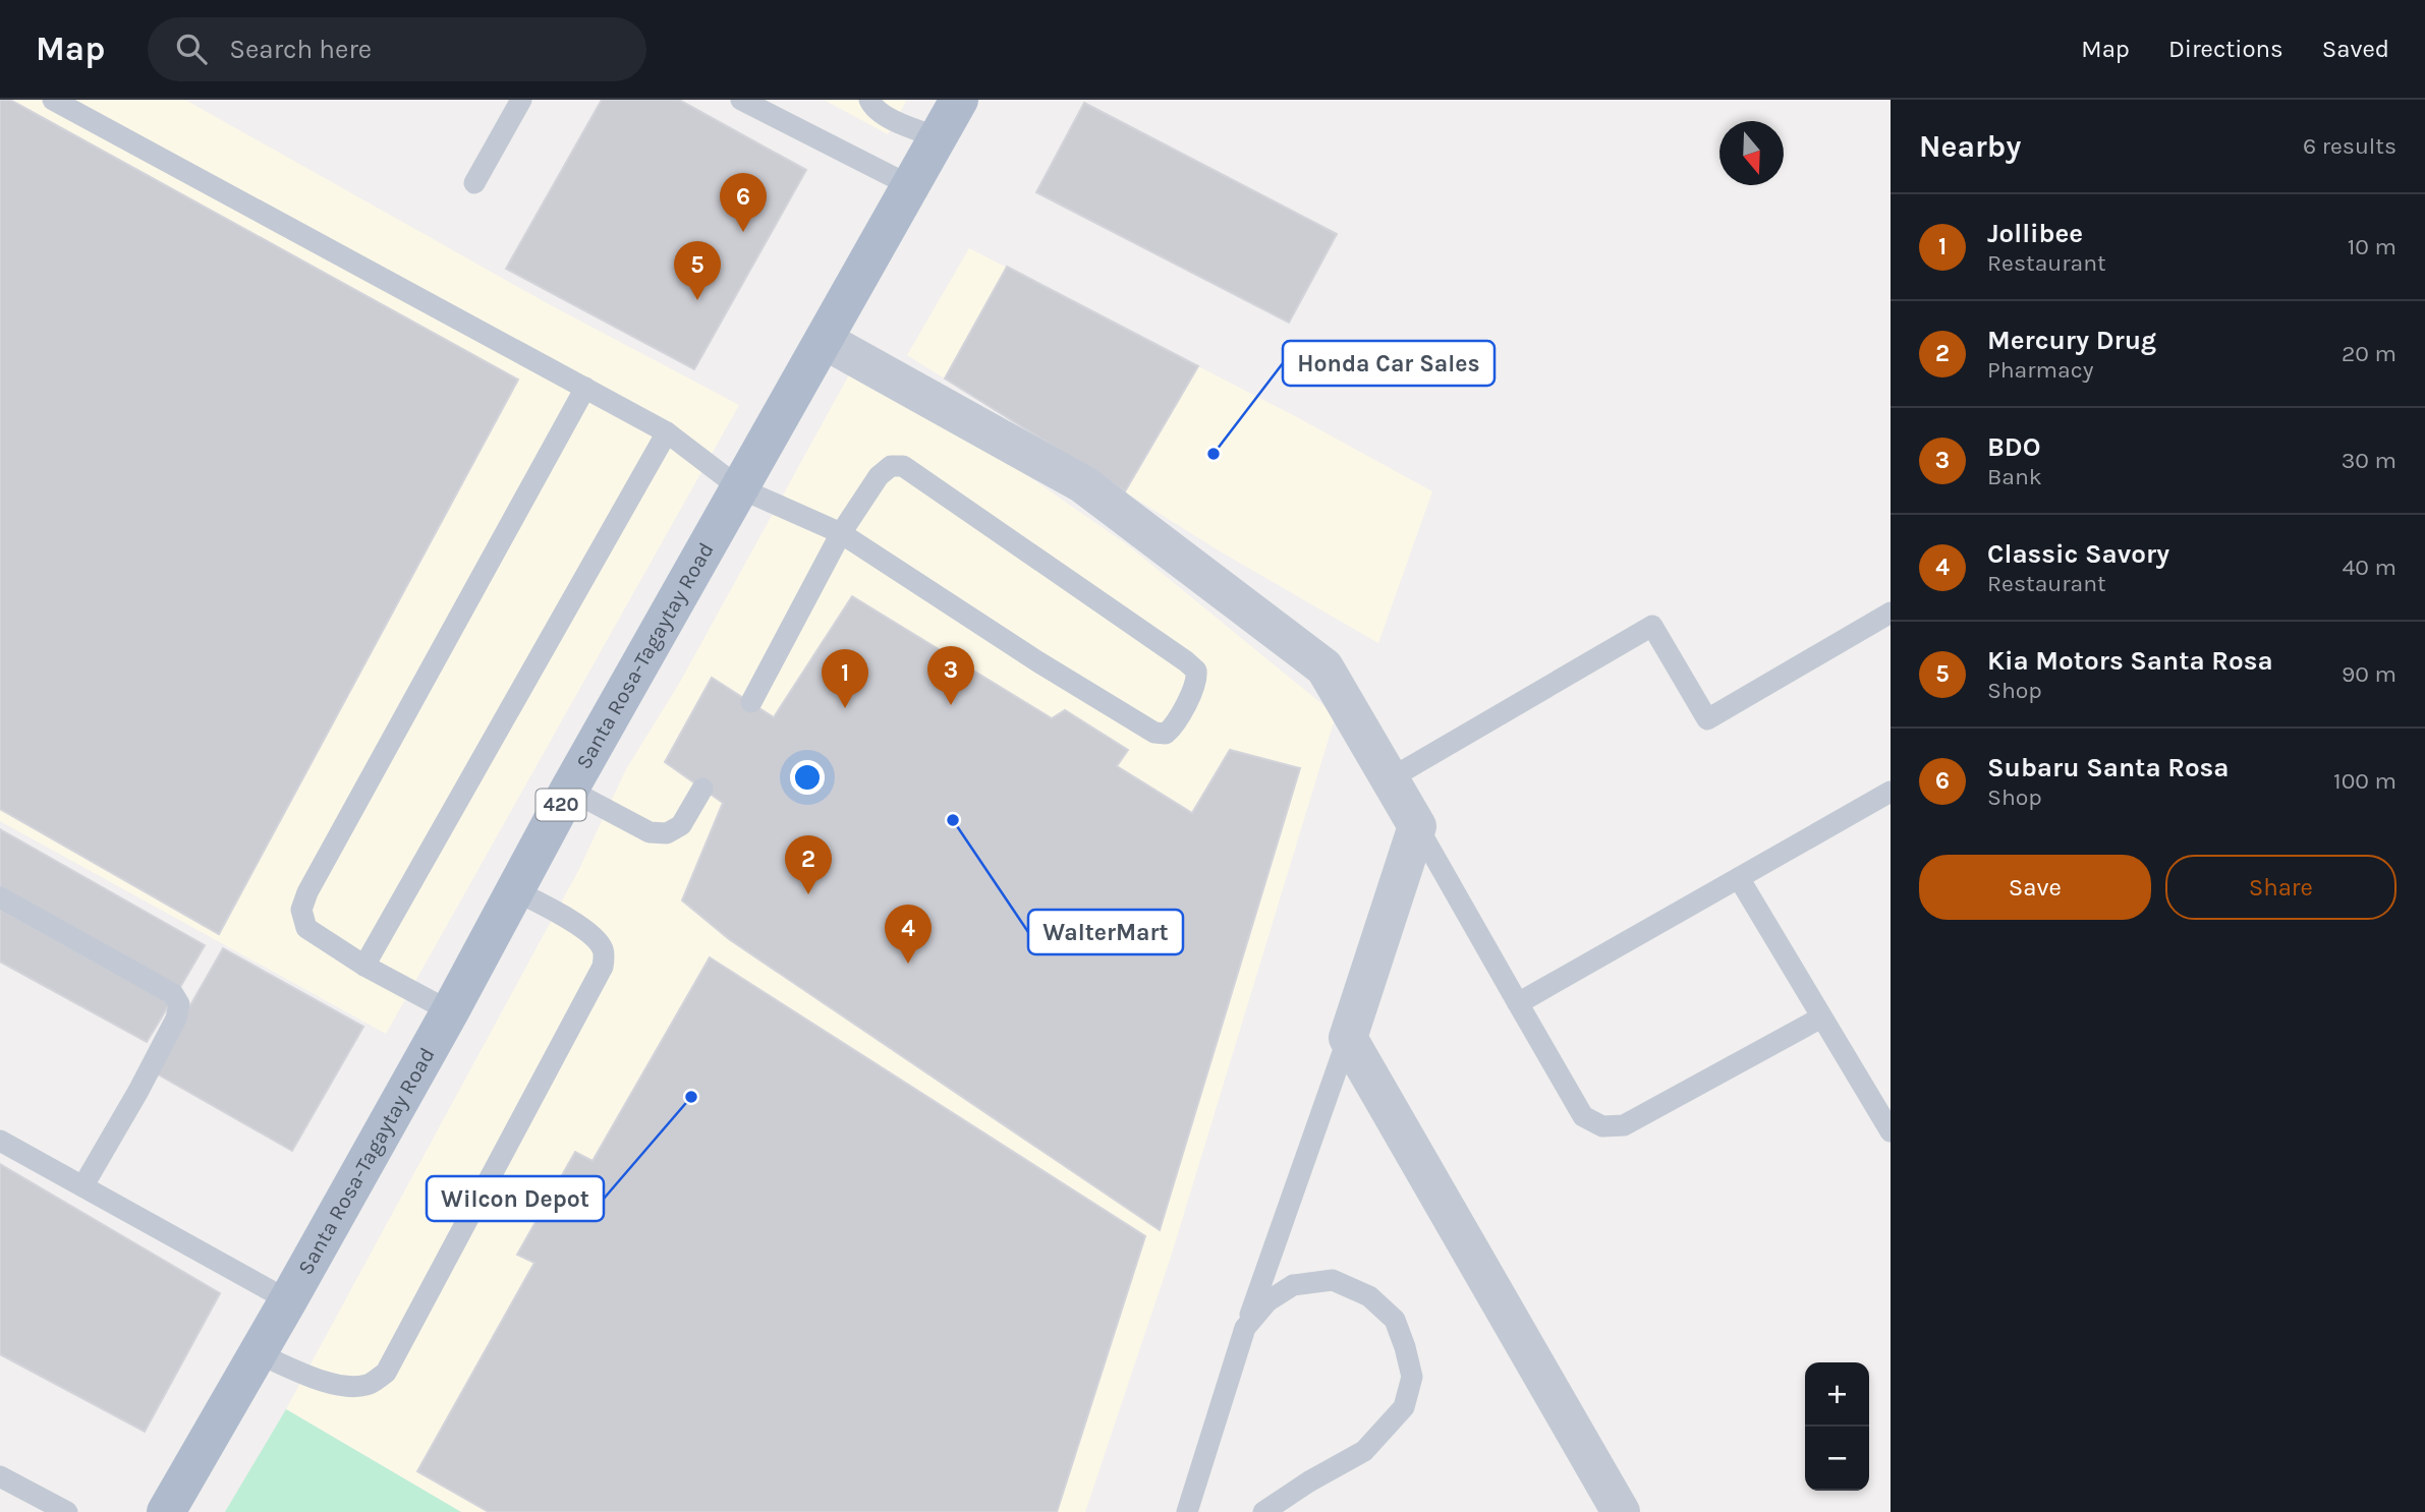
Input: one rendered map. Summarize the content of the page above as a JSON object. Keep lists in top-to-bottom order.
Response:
{
  "streets": {
    "main road": ["Santa Rosa-Tagaytay Road", "420"]
  },
  "places": ["Honda Car Sales", "WalterMart", "Wilcon Depot"],
  "north": "bottom",
  "page": {
    "header": "Map",
    "search": "Search here",
    "nav": ["Map", "Directions", "Saved"],
    "heading": ["Nearby", "6 results"],
    "pins": [
      "6",
      "5",
      "3",
      "1",
      "2",
      "4"
    ],
    "list": [
      {
        "mark": "1",
        "name": "Jollibee",
        "note": "Restaurant",
        "value": "10 m"
      },
      {
        "mark": "2",
        "name": "Mercury Drug",
        "note": "Pharmacy",
        "value": "20 m"
      },
      {
        "mark": "3",
        "name": "BDO",
        "note": "Bank",
        "value": "30 m"
      },
      {
        "mark": "4",
        "name": "Classic Savory",
        "note": "Restaurant",
        "value": "40 m"
      },
      {
        "mark": "5",
        "name": "Kia Motors Santa Rosa",
        "note": "Shop",
        "value": "90 m"
      },
      {
        "mark": "6",
        "name": "Subaru Santa Rosa",
        "note": "Shop",
        "value": "100 m"
      }
    ],
    "buttons": ["Save", "Share"],
    "map_buttons": ["+", "−"]
  }
}
